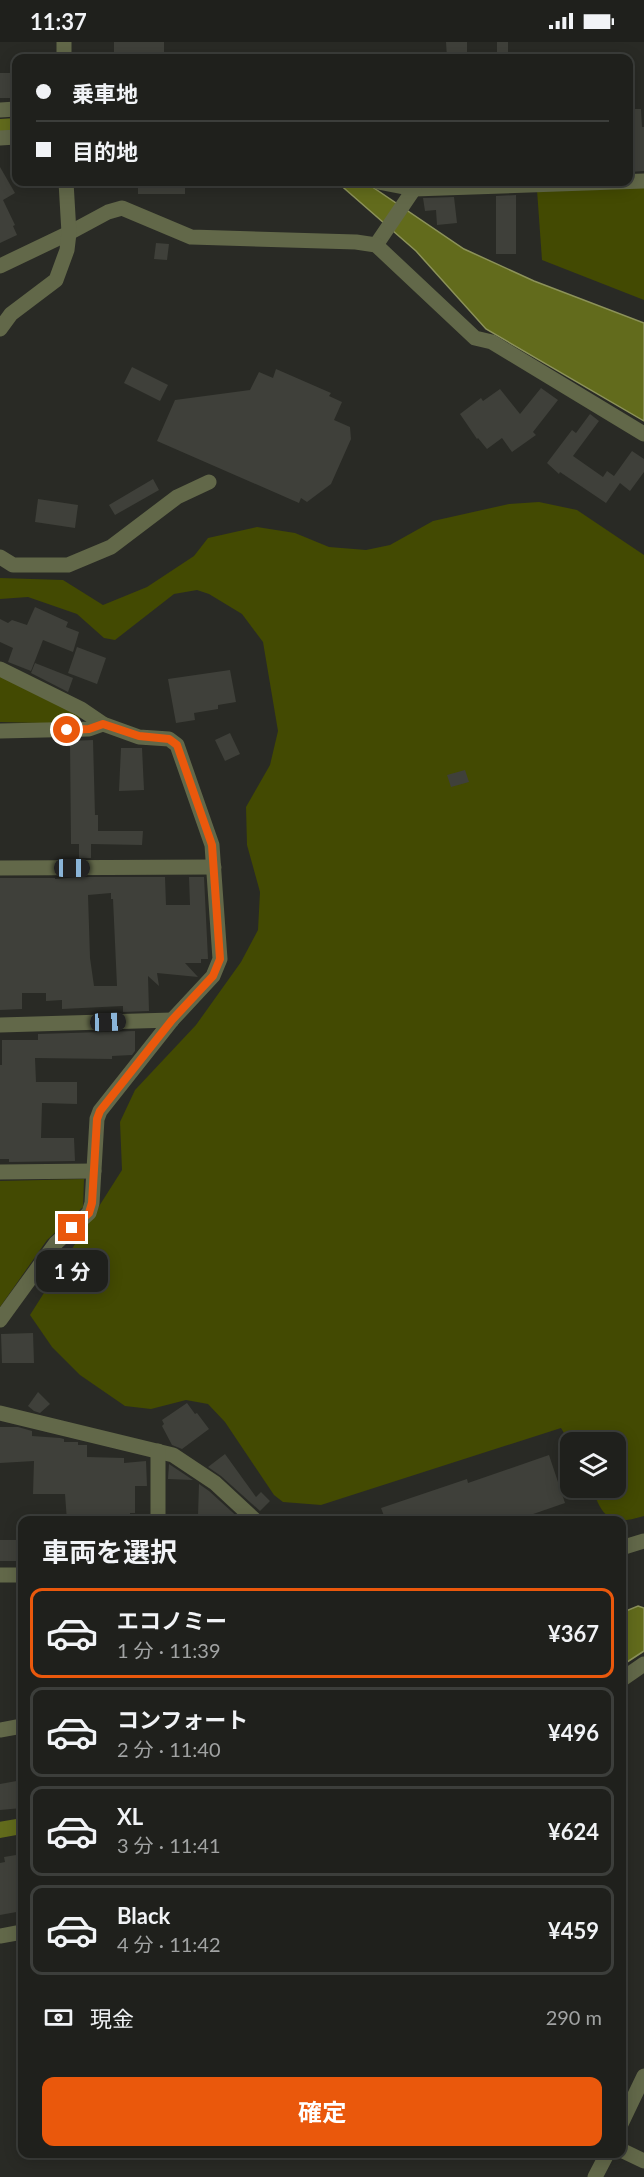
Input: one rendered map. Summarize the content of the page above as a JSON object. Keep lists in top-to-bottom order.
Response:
{
  "page": {
    "status": "11:37",
    "banner": ["乗車地", "目的地"],
    "bubble": "1 分",
    "heading": "車両を選択",
    "list": [
      {
        "name": "エコノミー",
        "note": "1 分 · 11:39",
        "value": "¥367"
      },
      {
        "name": "コンフォート",
        "note": "2 分 · 11:40",
        "value": "¥496"
      },
      {
        "name": "XL",
        "note": "3 分 · 11:41",
        "value": "¥624"
      },
      {
        "name": "Black",
        "note": "4 分 · 11:42",
        "value": "¥459"
      }
    ],
    "pay": ["現金", "290 m"],
    "buttons": "確定"
  }
}
